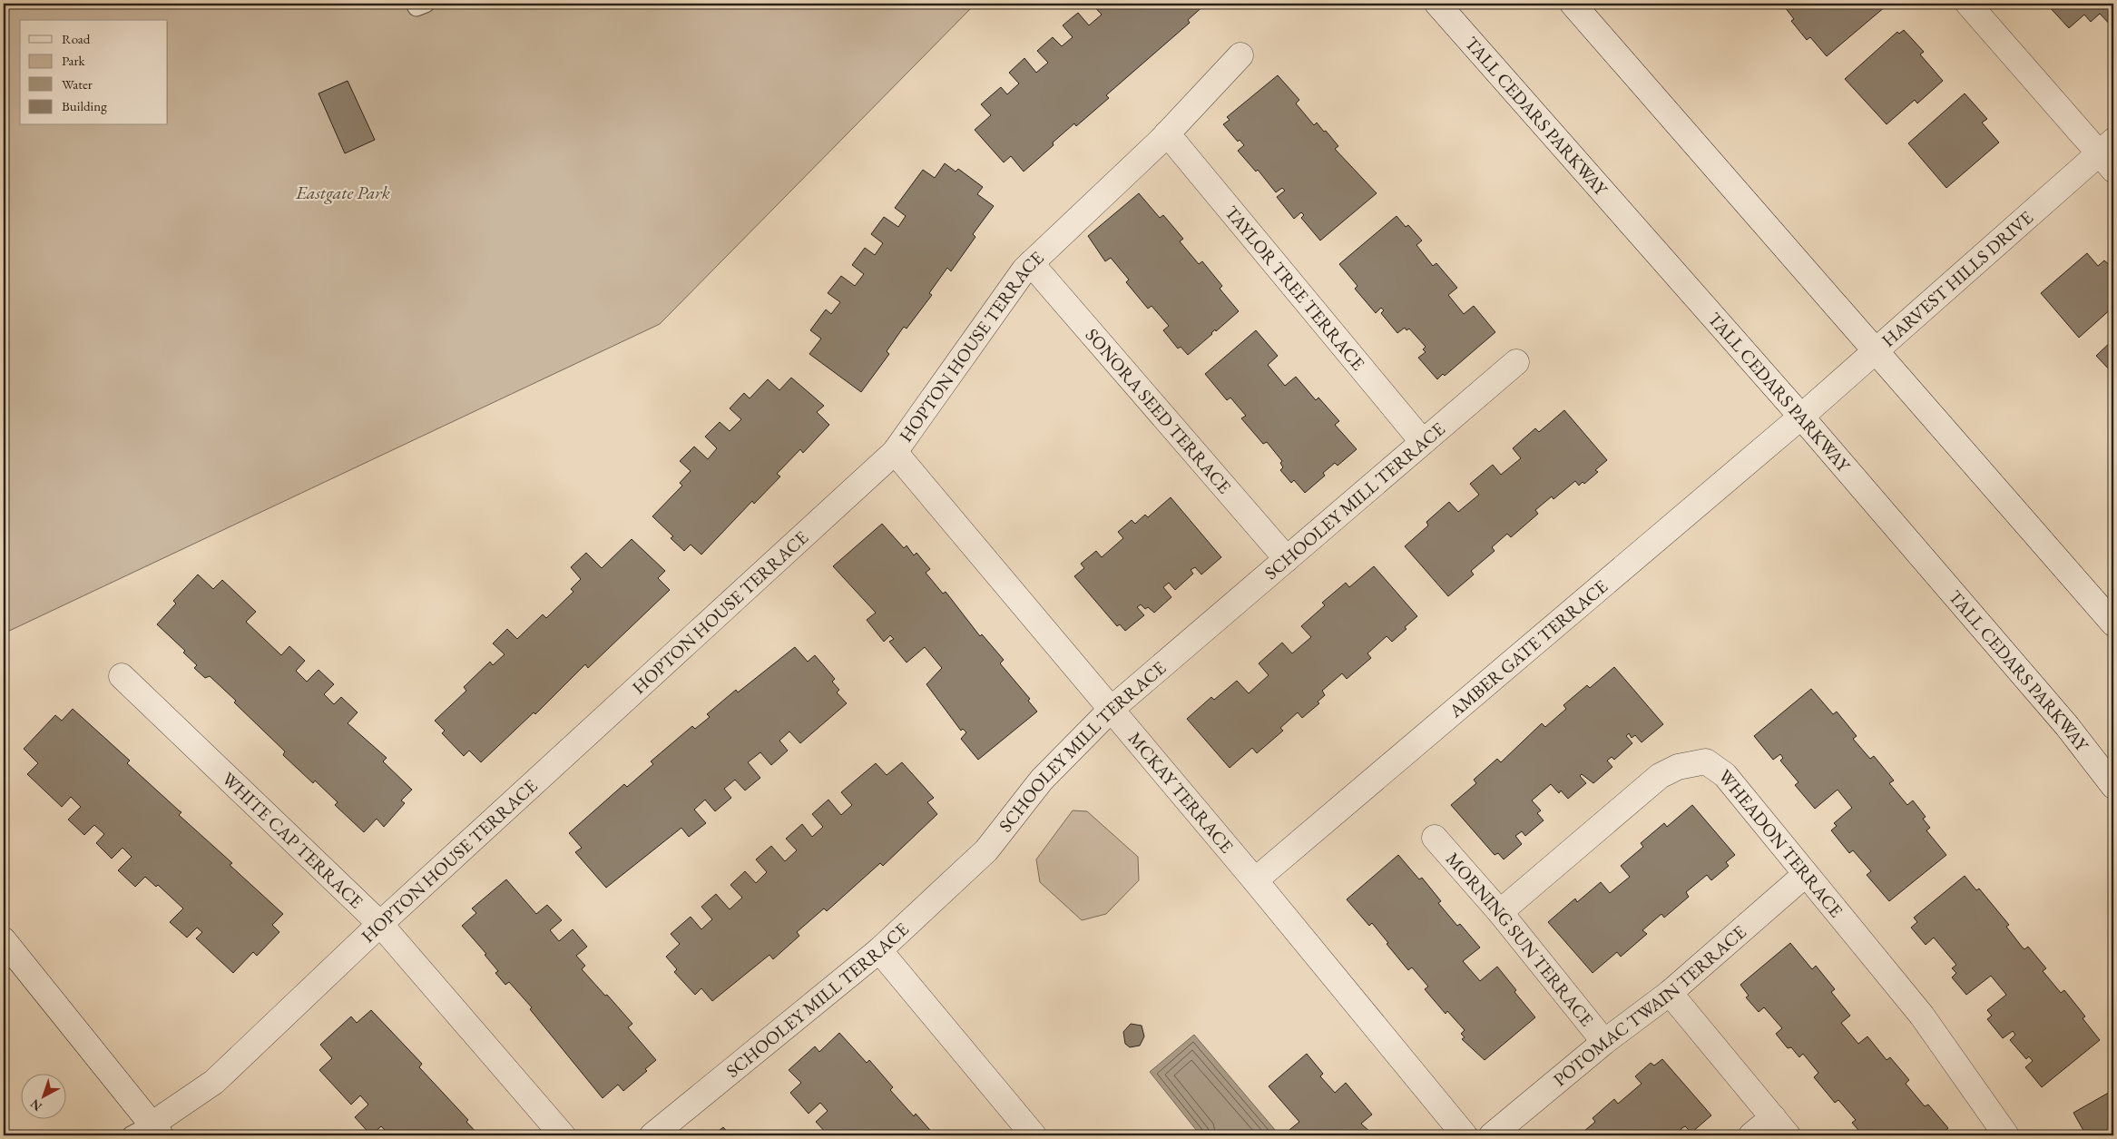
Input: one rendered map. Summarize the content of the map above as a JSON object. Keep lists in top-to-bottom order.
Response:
{
  "streets": {
    "street": [
      "TALL CEDARS PARKWAY",
      "HARVEST HILLS DRIVE",
      "TAYLOR TREE TERRACE",
      "HOPTON HOUSE TERRACE",
      "SONORA SEED TERRACE",
      "SCHOOLEY MILL TERRACE",
      "AMBER GATE TERRACE",
      "MCKAY TERRACE",
      "WHITE CAP TERRACE",
      "WHEADON TERRACE",
      "MORNING SUN TERRACE",
      "POTOMAC TWAIN TERRACE"
    ]
  },
  "crossings": [
    ["TALL CEDARS PARKWAY", "HARVEST HILLS DRIVE"],
    ["TALL CEDARS PARKWAY", "AMBER GATE TERRACE"],
    ["HARVEST HILLS DRIVE", "AMBER GATE TERRACE"],
    ["TAYLOR TREE TERRACE", "HOPTON HOUSE TERRACE"],
    ["TAYLOR TREE TERRACE", "SCHOOLEY MILL TERRACE"],
    ["HOPTON HOUSE TERRACE", "SONORA SEED TERRACE"],
    ["HOPTON HOUSE TERRACE", "MCKAY TERRACE"],
    ["HOPTON HOUSE TERRACE", "WHITE CAP TERRACE"],
    ["SONORA SEED TERRACE", "SCHOOLEY MILL TERRACE"],
    ["SCHOOLEY MILL TERRACE", "MCKAY TERRACE"],
    ["AMBER GATE TERRACE", "MCKAY TERRACE"],
    ["WHEADON TERRACE", "MORNING SUN TERRACE"],
    ["WHEADON TERRACE", "POTOMAC TWAIN TERRACE"],
    ["MORNING SUN TERRACE", "POTOMAC TWAIN TERRACE"]
  ],
  "parks": ["Eastgate Park"],
  "legend": [
    "Road",
    "Park",
    "Water",
    "Building"
  ],
  "north": "bottom left"
}
